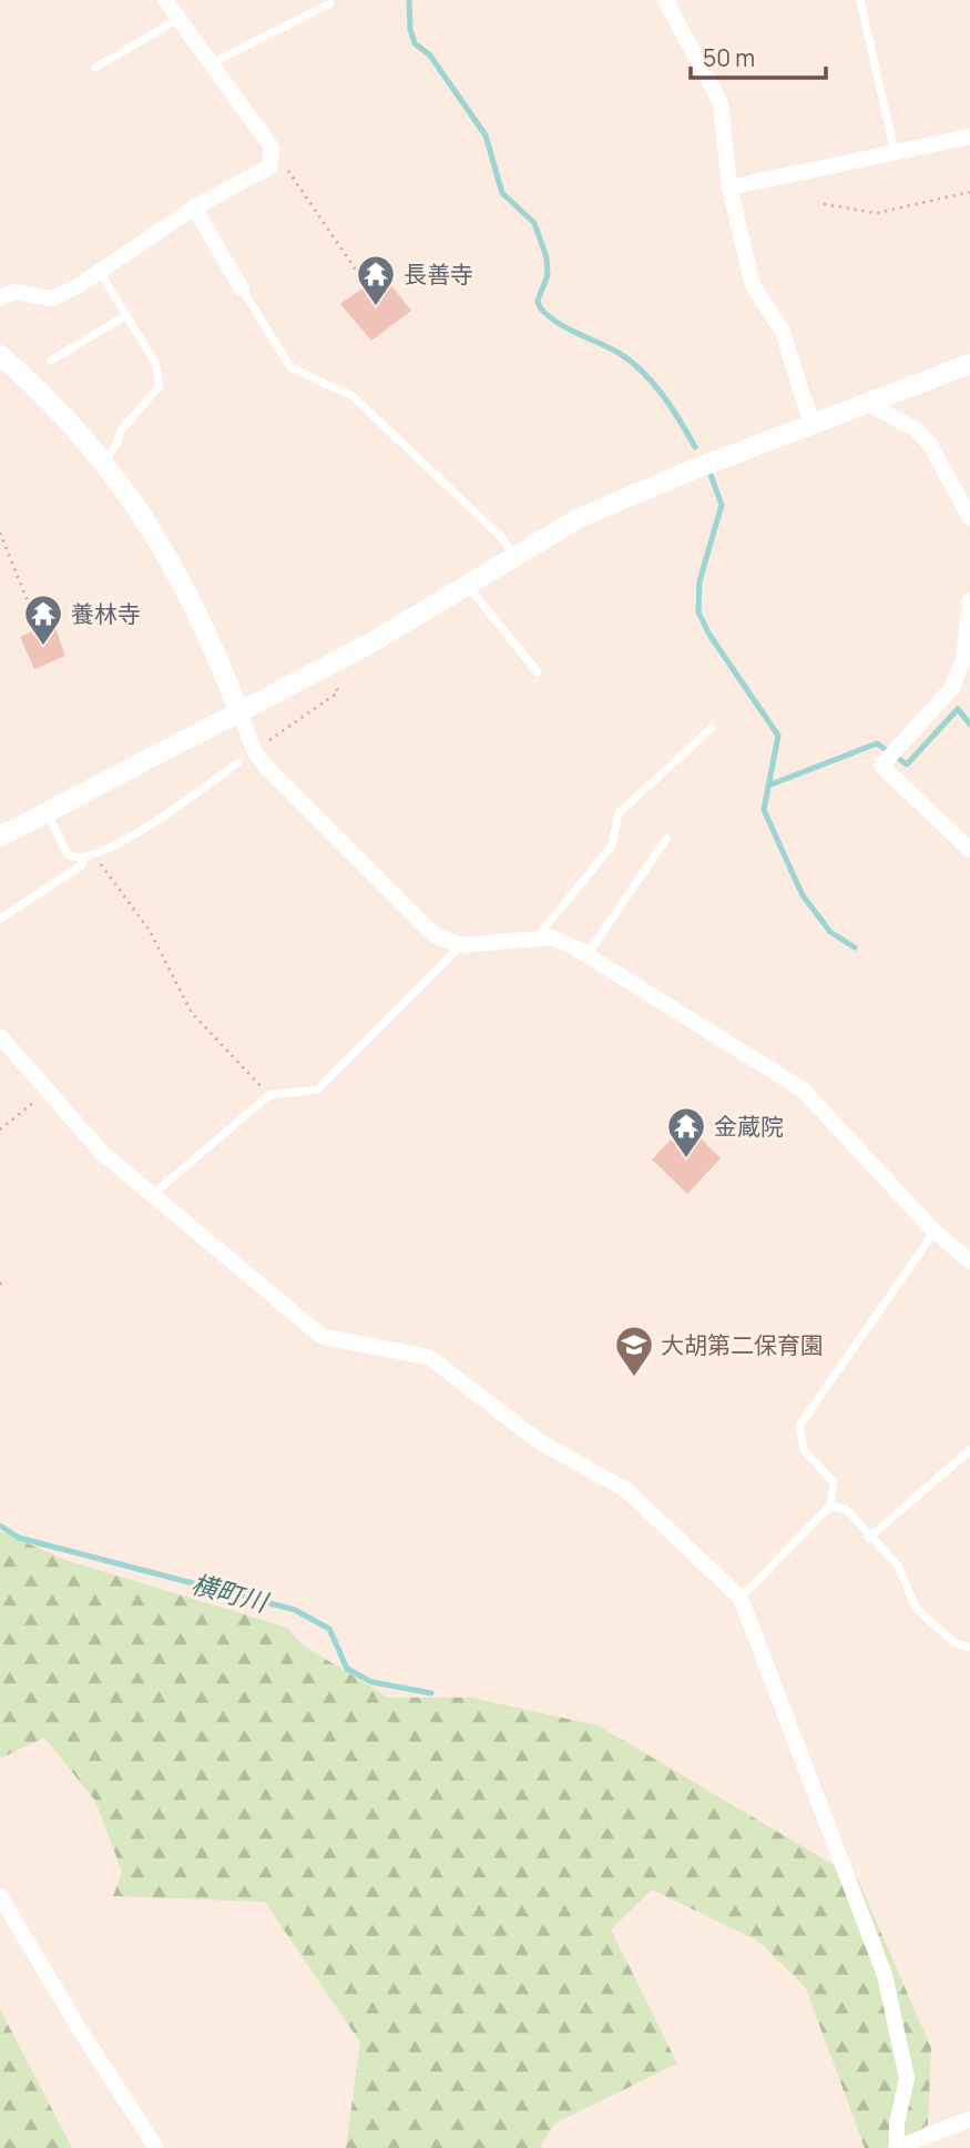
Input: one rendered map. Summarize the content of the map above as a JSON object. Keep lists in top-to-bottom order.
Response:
{
  "water": ["横町川"],
  "places": {
    "temple": ["長善寺", "養林寺", "金蔵院"],
    "school or university": ["大胡第二保育園"]
  },
  "scale_bar": "50 m"
}
